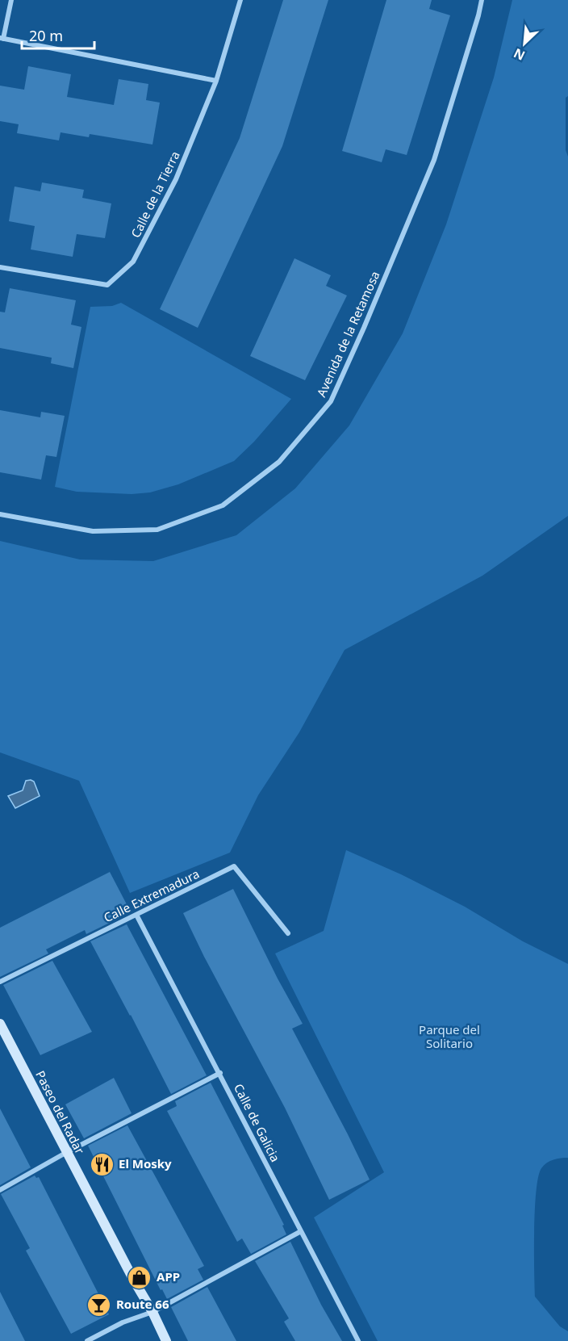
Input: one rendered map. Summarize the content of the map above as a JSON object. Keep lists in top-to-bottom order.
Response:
{
  "streets": {
    "street": [
      "Calle de la Tierra",
      "Avenida de la Retamosa",
      "Calle Extremadura",
      "Paseo del Radar",
      "Calle de Galicia"
    ]
  },
  "crossings": [
    ["Calle Extremadura", "Calle de Galicia"]
  ],
  "parks": ["Parque del Solitario"],
  "places": {
    "restaurant": ["El Mosky"],
    "shop": ["APP"],
    "bar": ["Route 66"]
  },
  "scale_bar": "20 m",
  "north": "bottom left"
}
